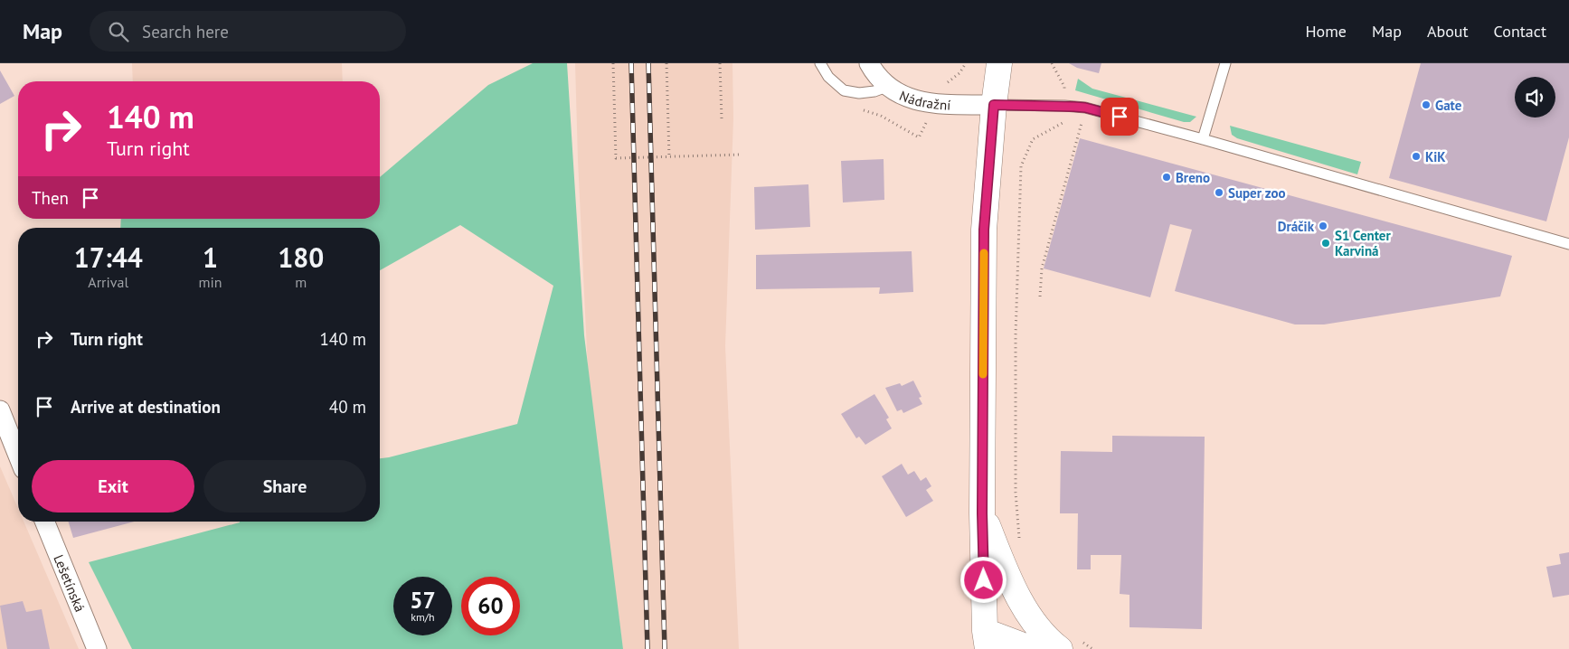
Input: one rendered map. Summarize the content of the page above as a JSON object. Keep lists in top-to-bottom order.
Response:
{
  "streets": {
    "street": ["Nádražní", "Lešetínská"]
  },
  "places": [
    "Gate",
    "KiK",
    "Breno",
    "Super zoo",
    "Dráčik",
    "S1 Center Karviná"
  ],
  "page": {
    "header": "Map",
    "search": "Search here",
    "nav": [
      "Home",
      "Map",
      "About",
      "Contact"
    ],
    "turn": ["140 m", "Turn right"],
    "then": "Then",
    "eta": [
      "17:44",
      "Arrival",
      "1",
      "min",
      "180",
      "m"
    ],
    "list": [
      {
        "name": "Turn right",
        "value": "140 m"
      },
      {
        "name": "Arrive at destination",
        "value": "40 m"
      }
    ],
    "buttons": ["Exit", "Share"],
    "speed": "57 km/h",
    "limit": "60"
  }
}
